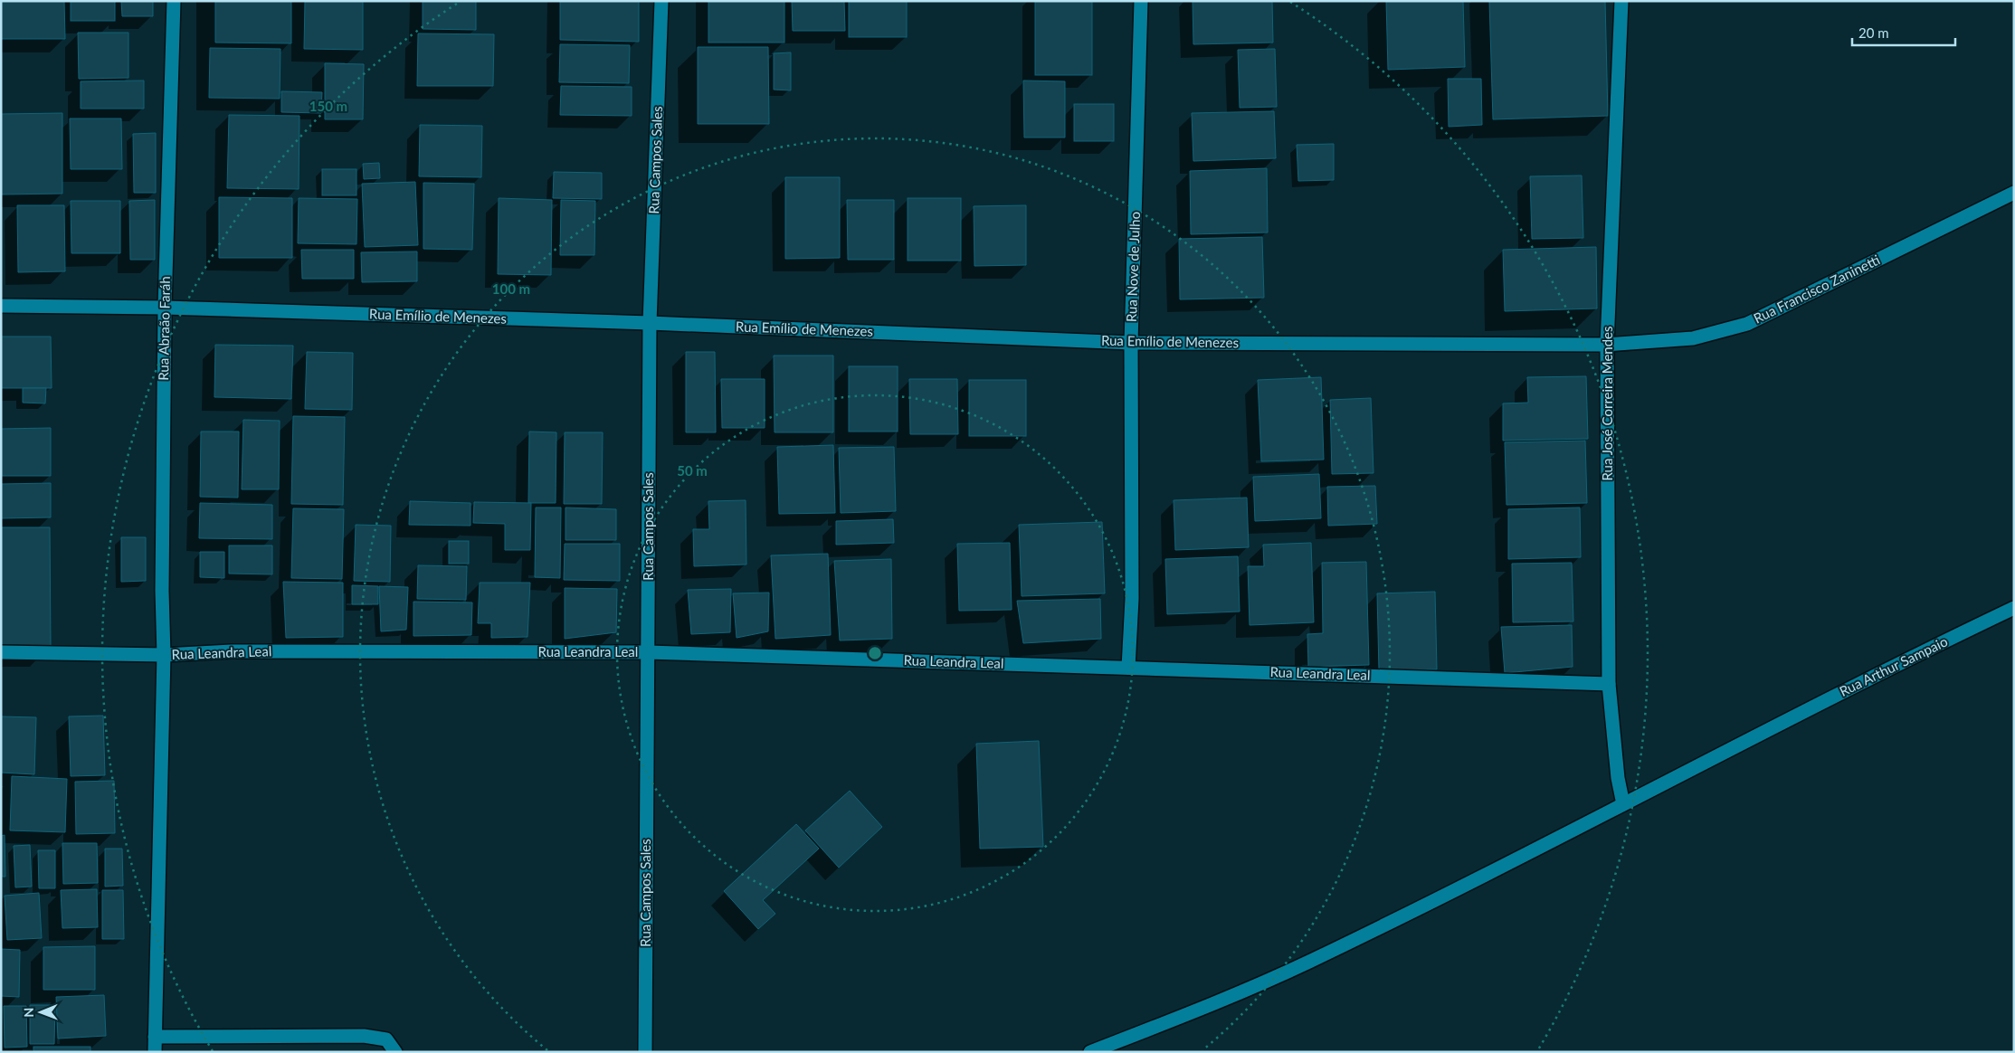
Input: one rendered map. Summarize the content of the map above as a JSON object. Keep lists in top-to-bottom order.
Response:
{
  "streets": {
    "street": [
      "Rua Campos Sales",
      "Rua Nove de Julho",
      "Rua Francisco Zaninetti",
      "Rua Emílio de Menezes",
      "Rua Abraão Faráh",
      "Rua José Correira Mendes",
      "Rua Leandra Leal",
      "Rua Arthur Sampaio"
    ]
  },
  "crossings": [
    ["Rua Campos Sales", "Rua Emílio de Menezes"],
    ["Rua Campos Sales", "Rua Leandra Leal"],
    ["Rua Nove de Julho", "Rua Emílio de Menezes"],
    ["Rua Nove de Julho", "Rua Leandra Leal"],
    ["Rua Francisco Zaninetti", "Rua Emílio de Menezes"],
    ["Rua Francisco Zaninetti", "Rua José Correira Mendes"],
    ["Rua Emílio de Menezes", "Rua Abraão Faráh"],
    ["Rua Emílio de Menezes", "Rua José Correira Mendes"],
    ["Rua Abraão Faráh", "Rua Leandra Leal"],
    ["Rua José Correira Mendes", "Rua Leandra Leal"],
    ["Rua José Correira Mendes", "Rua Arthur Sampaio"]
  ],
  "scale_bar": "20 m",
  "north": "left",
  "rings": ["150 m", "100 m", "50 m"]
}
